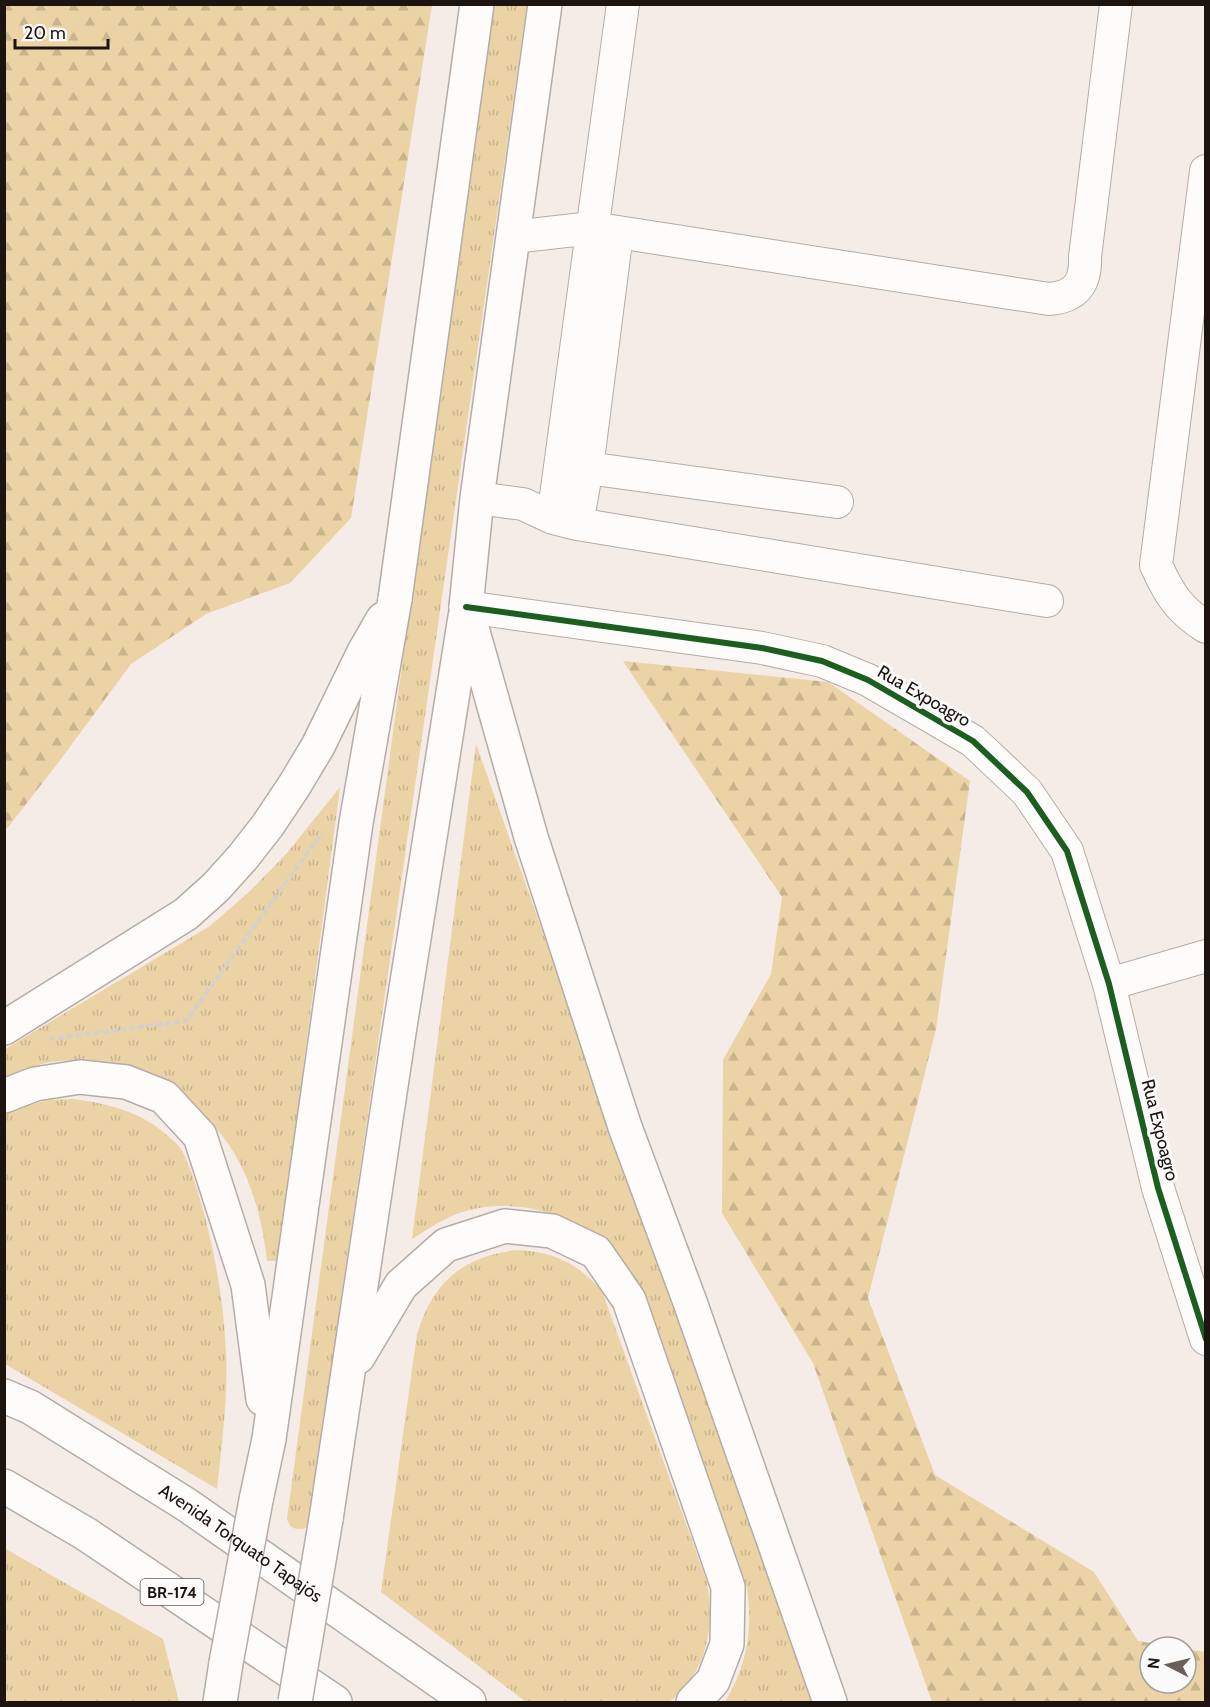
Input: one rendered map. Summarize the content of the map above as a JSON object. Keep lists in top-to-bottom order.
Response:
{
  "streets": {
    "main road": ["Avenida Torquato Tapajós", "BR-174"],
    "street": ["Rua Expoagro"]
  },
  "scale_bar": "20 m",
  "north": "left"
}
